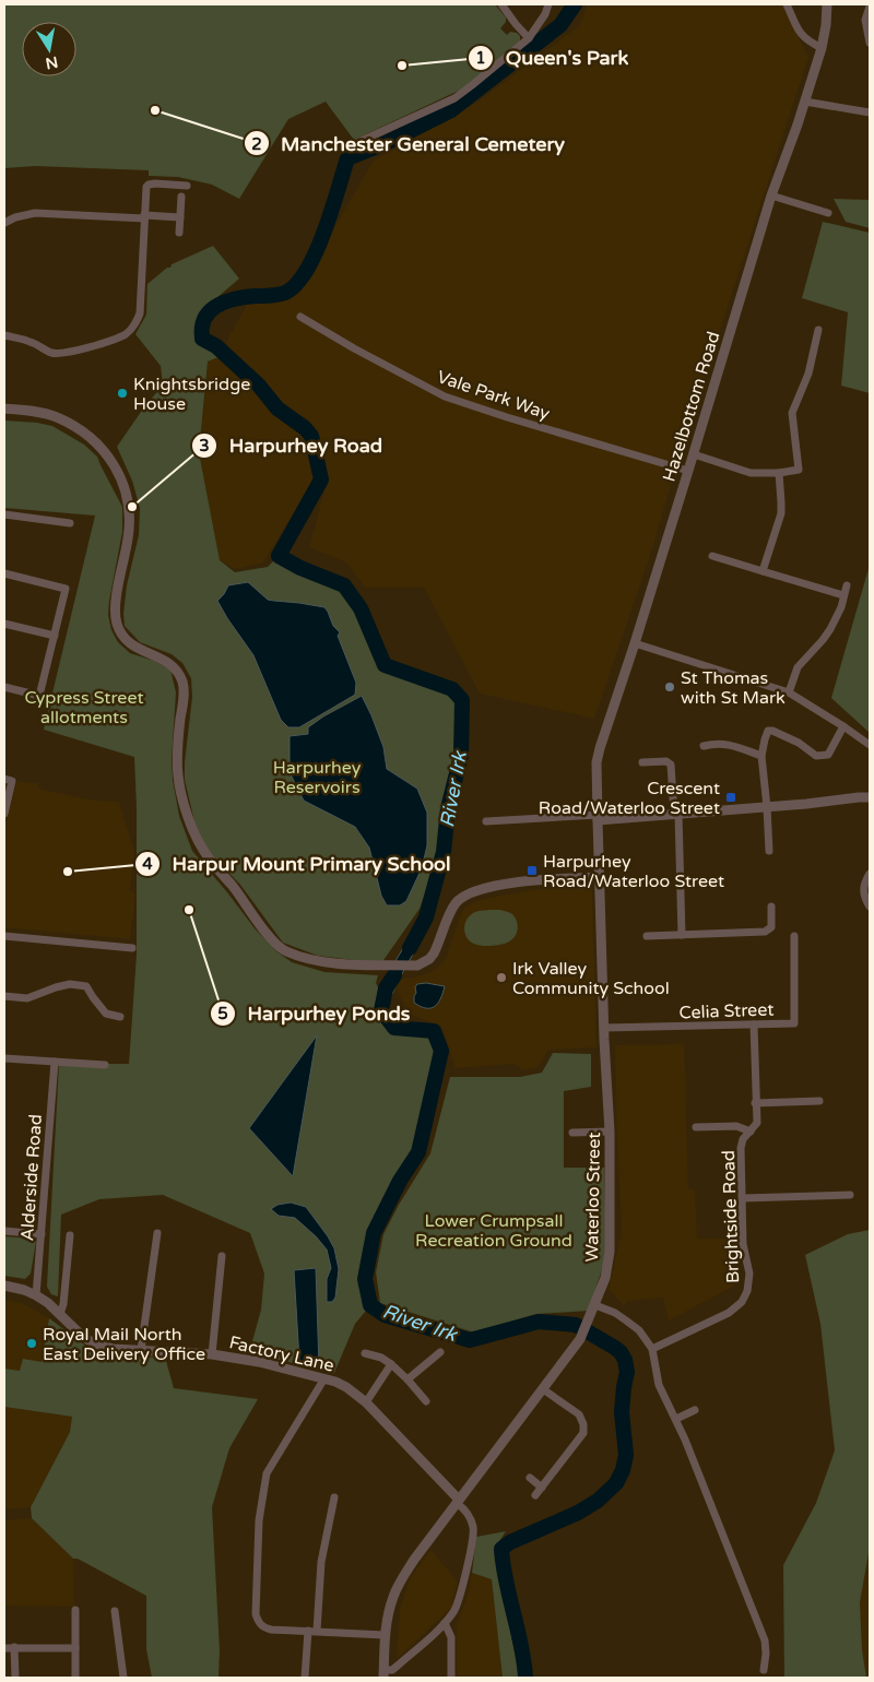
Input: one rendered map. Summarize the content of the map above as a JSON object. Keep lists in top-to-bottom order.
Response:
{
  "streets": {
    "street": [
      "Vale Park Way",
      "Hazelbottom Road",
      "Celia Street",
      "Alderside Road",
      "Waterloo Street",
      "Brightside Road",
      "Factory Lane"
    ]
  },
  "crossings": [
    ["Vale Park Way", "Hazelbottom Road"],
    ["Hazelbottom Road", "Waterloo Street"],
    ["Celia Street", "Waterloo Street"],
    ["Celia Street", "Brightside Road"],
    ["Alderside Road", "Factory Lane"],
    ["Waterloo Street", "Factory Lane"]
  ],
  "water": ["River Irk"],
  "parks": ["Cypress Street allotments", "Harpurhey Reservoirs", "Lower Crumpsall Recreation Ground"],
  "places": {
    "other": [
      "Queen's Park",
      "Manchester General Cemetery",
      "Knightsbridge House",
      "Harpurhey Road",
      "St Thomas with St Mark",
      "Harpur Mount Primary School",
      "Harpurhey Ponds",
      "Irk Valley Community School",
      "Royal Mail North East Delivery Office"
    ],
    "transit": ["Crescent Road/Waterloo Street", "Harpurhey Road/Waterloo Street"]
  },
  "north": "bottom"
}
